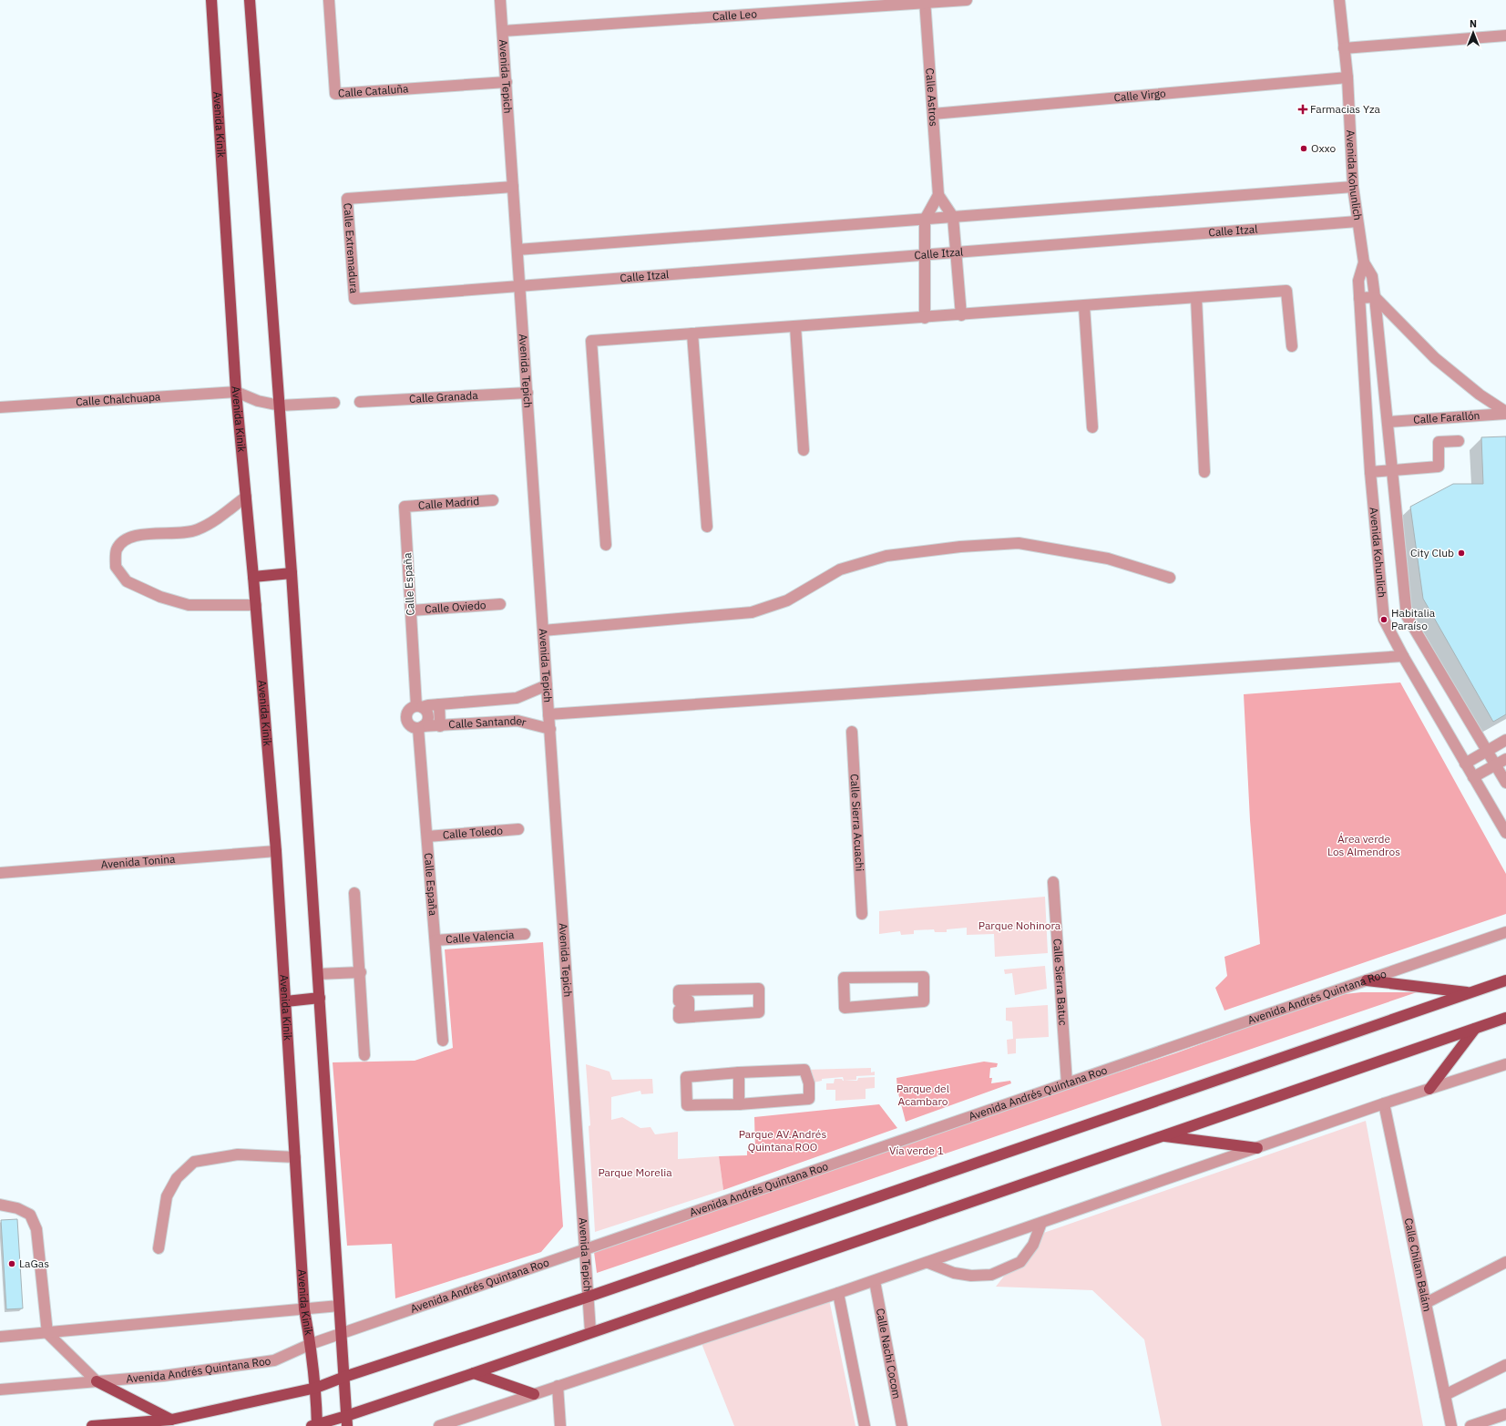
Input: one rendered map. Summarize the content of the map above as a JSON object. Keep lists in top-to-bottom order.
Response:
{
  "streets": {
    "main road": ["Avenida Kinik"],
    "street": [
      "Calle Leo",
      "Avenida Tepich",
      "Calle Cataluña",
      "Calle Virgo",
      "Calle Astros",
      "Avenida Kohunlich",
      "Calle Itzal",
      "Calle Extremadura",
      "Calle Granada",
      "Calle Chalchuapa",
      "Calle Farallón",
      "Calle Madrid",
      "Calle España",
      "Calle Oviedo",
      "Calle Santander",
      "Calle Sierra Acuachi",
      "Calle Toledo",
      "Avenida Tonina",
      "Calle Valencia",
      "Calle Sierra Batuc",
      "Avenida Andrés Quintana Roo",
      "Calle Chilam Balám",
      "Calle Nachi Cocom"
    ]
  },
  "crossings": [
    ["Calle Leo", "Avenida Tepich"],
    ["Calle Leo", "Calle Astros"],
    ["Avenida Tepich", "Calle Cataluña"],
    ["Avenida Tepich", "Calle Itzal"],
    ["Avenida Tepich", "Calle Extremadura"],
    ["Avenida Tepich", "Calle Granada"],
    ["Avenida Tepich", "Calle Santander"],
    ["Avenida Tepich", "Avenida Andrés Quintana Roo"],
    ["Calle Virgo", "Calle Astros"],
    ["Calle Virgo", "Avenida Kohunlich"],
    ["Avenida Kinik", "Calle Chalchuapa"],
    ["Avenida Kinik", "Avenida Tonina"],
    ["Avenida Kinik", "Avenida Andrés Quintana Roo"],
    ["Avenida Kohunlich", "Calle Itzal"],
    ["Avenida Kohunlich", "Calle Farallón"],
    ["Calle Itzal", "Calle Extremadura"],
    ["Calle Madrid", "Calle España"],
    ["Calle España", "Calle Oviedo"],
    ["Calle España", "Calle Santander"],
    ["Calle España", "Calle Toledo"],
    ["Calle España", "Calle Valencia"],
    ["Calle Sierra Batuc", "Avenida Andrés Quintana Roo"]
  ],
  "parks": [
    "Área verde Los Almendros",
    "Parque Nohinora",
    "Parque del Acambaro",
    "Parque AV.Andrés Quintana ROO",
    "Vía verde 1",
    "Parque Morelia"
  ],
  "places": {
    "health": ["Farmacias Yza"],
    "other": [
      "Oxxo",
      "City Club",
      "Habitalia Paraíso",
      "LaGas"
    ]
  },
  "north": "top"
}
